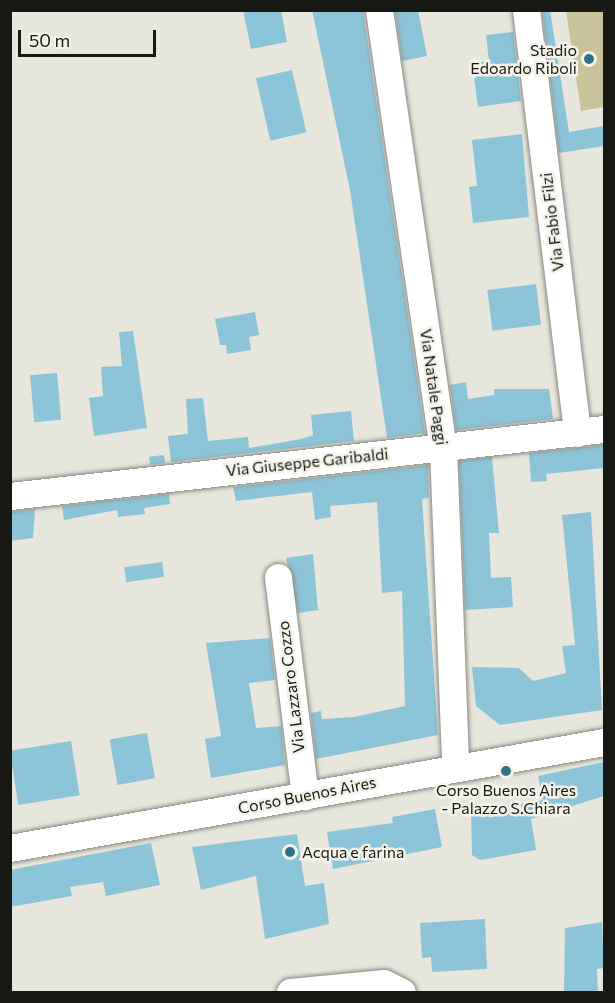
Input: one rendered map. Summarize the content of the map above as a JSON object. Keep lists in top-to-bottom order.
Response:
{
  "streets": {
    "street": [
      "Via Fabio Filzi",
      "Via Natale Paggi",
      "Via Giuseppe Garibaldi",
      "Via Lazzaro Cozzo",
      "Corso Buenos Aires"
    ]
  },
  "crossings": [
    ["Via Fabio Filzi", "Via Giuseppe Garibaldi"],
    ["Via Natale Paggi", "Via Giuseppe Garibaldi"],
    ["Via Natale Paggi", "Corso Buenos Aires"],
    ["Via Lazzaro Cozzo", "Corso Buenos Aires"]
  ],
  "places": ["Stadio Edoardo Riboli", "Corso Buenos Aires - Palazzo S.Chiara", "Acqua e farina"],
  "scale_bar": "50 m"
}
